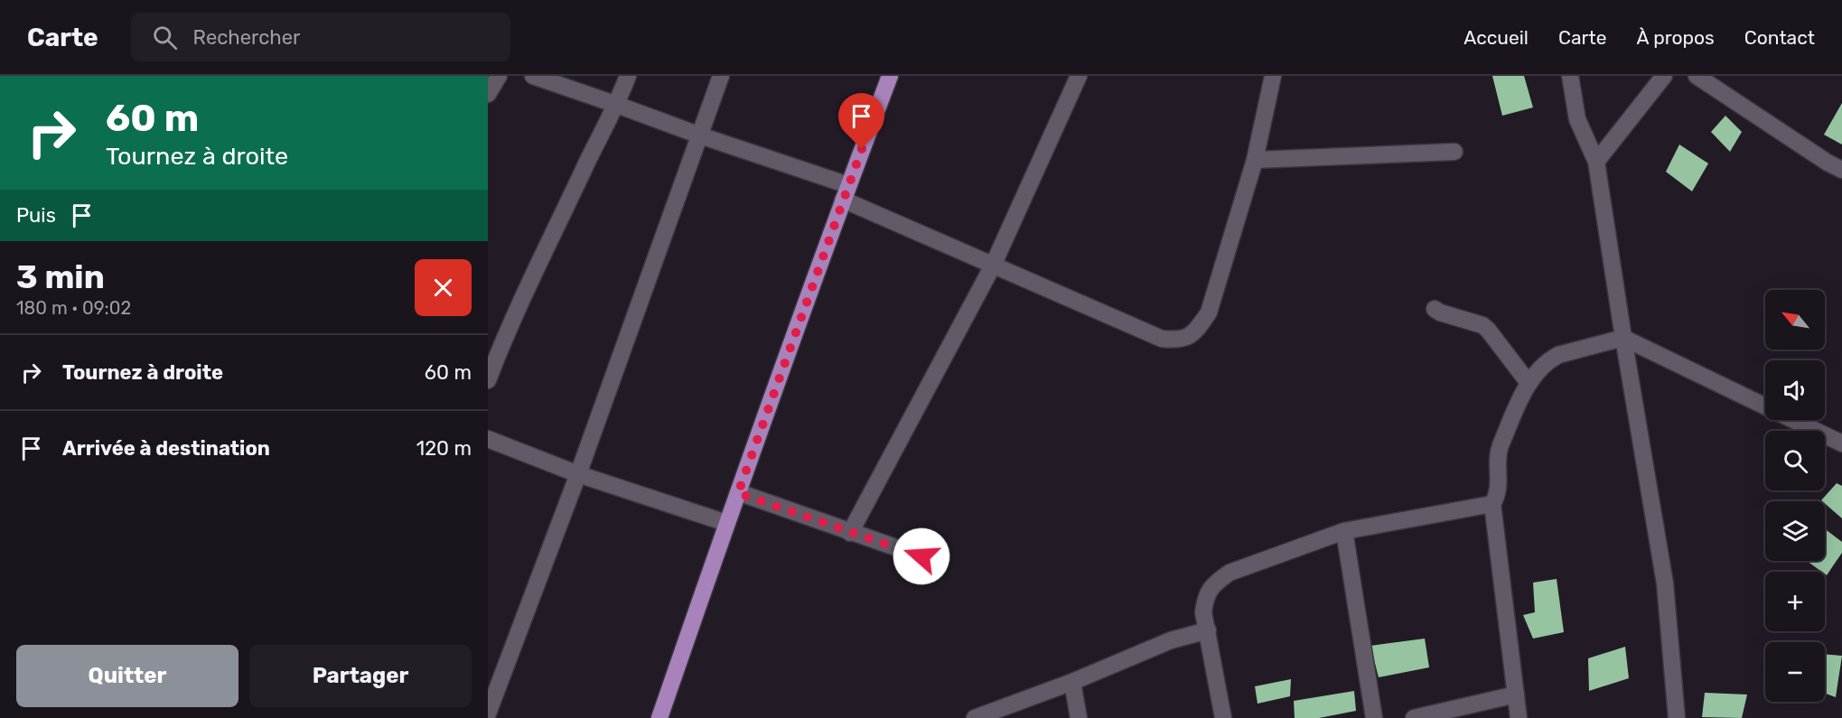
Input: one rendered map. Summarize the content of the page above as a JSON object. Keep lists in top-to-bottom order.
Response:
{
  "north": "top left",
  "page": {
    "header": "Carte",
    "search": "Rechercher",
    "nav": [
      "Accueil",
      "Carte",
      "À propos",
      "Contact"
    ],
    "turn": ["60 m", "Tournez à droite"],
    "then": "Puis",
    "heading": ["3 min", "180 m · 09:02"],
    "map_buttons": ["+", "−"],
    "list": [
      {
        "name": "Tournez à droite",
        "value": "60 m"
      },
      {
        "name": "Arrivée à destination",
        "value": "120 m"
      }
    ],
    "buttons": ["Quitter", "Partager"]
  }
}
